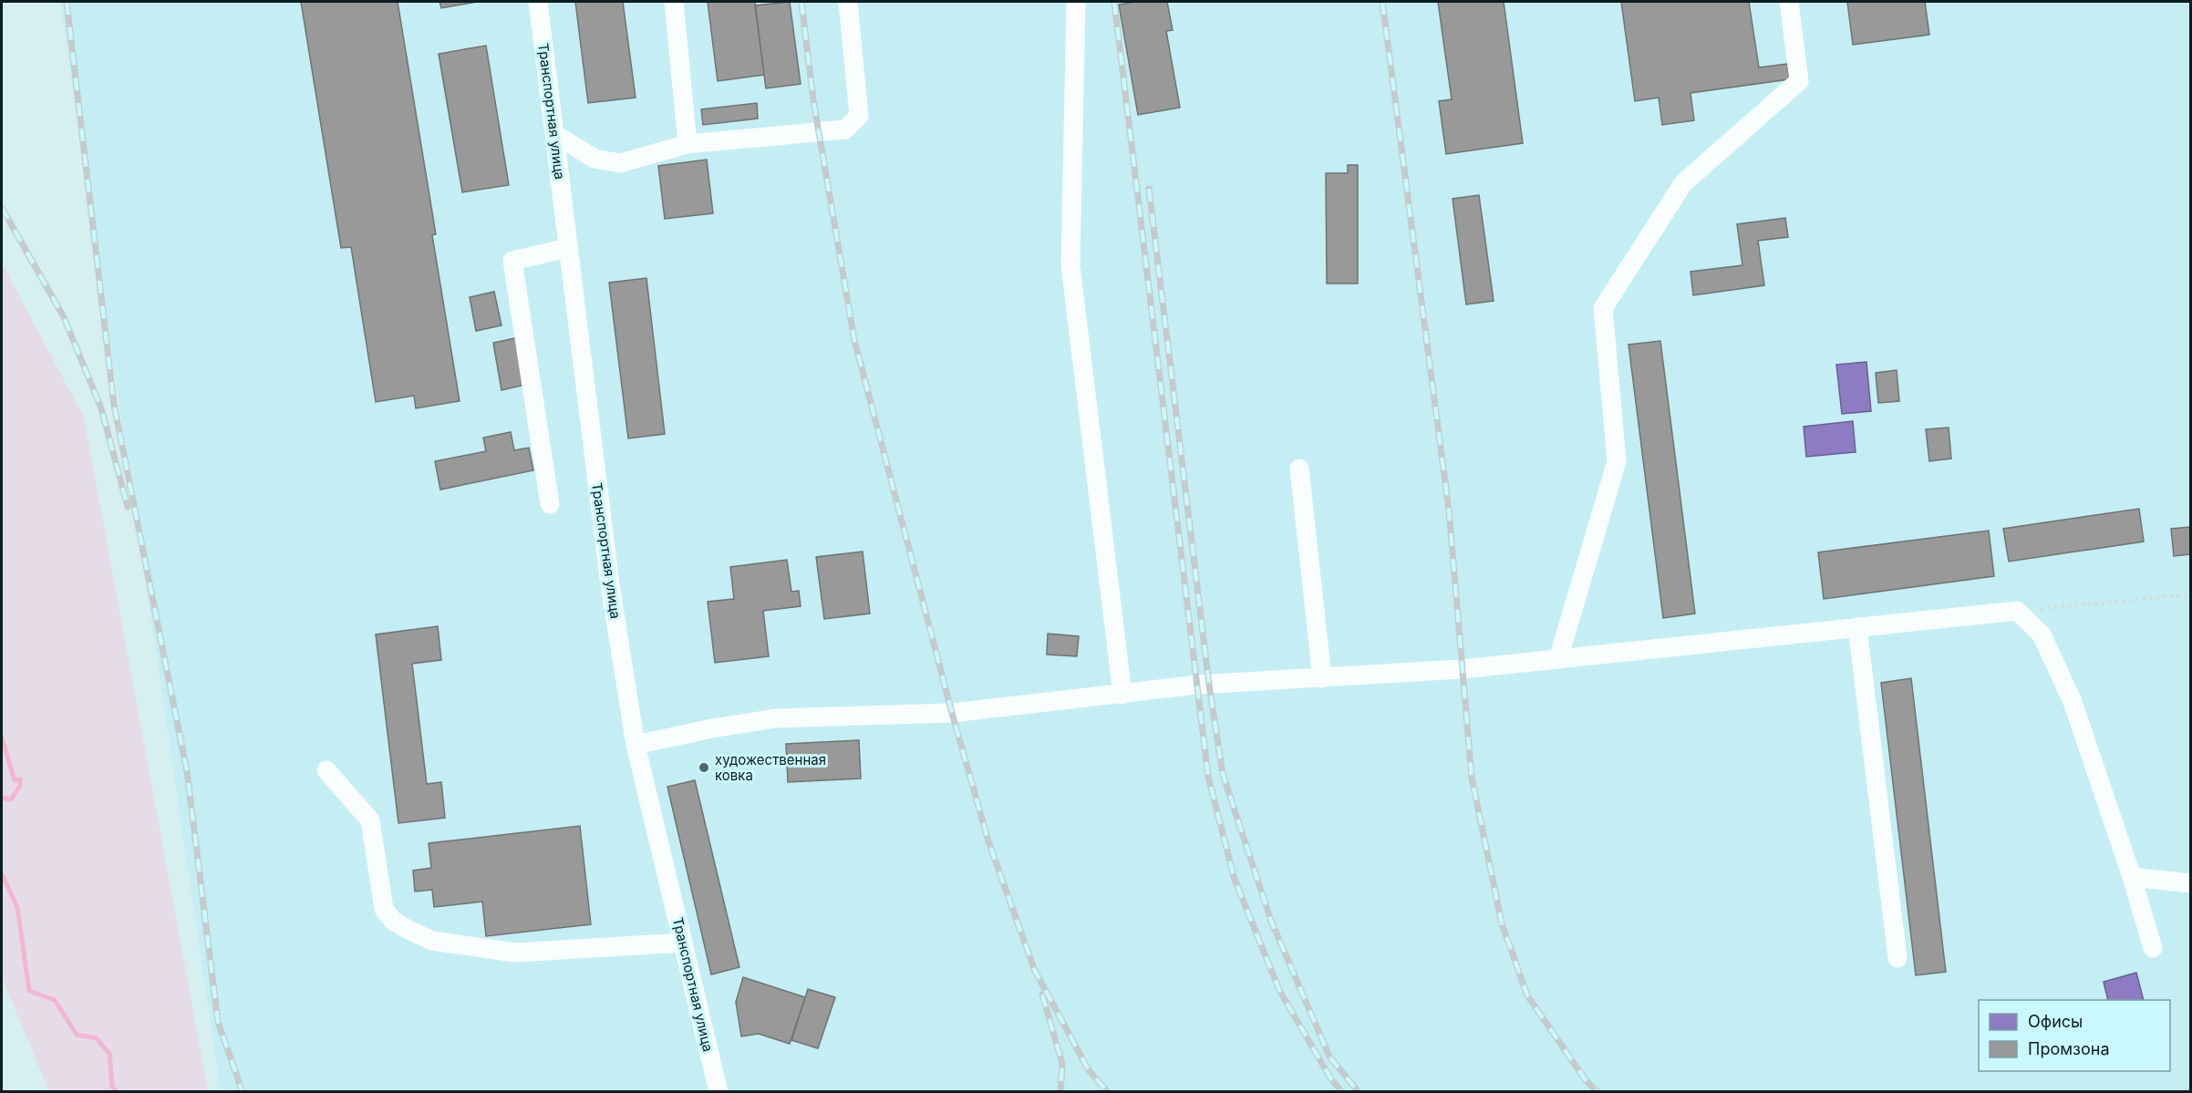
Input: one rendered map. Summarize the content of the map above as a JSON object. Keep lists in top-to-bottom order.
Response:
{
  "streets": {
    "street": ["Транспортная улица"]
  },
  "places": ["художественная ковка"],
  "legend": ["Офисы", "Промзона"]
}
